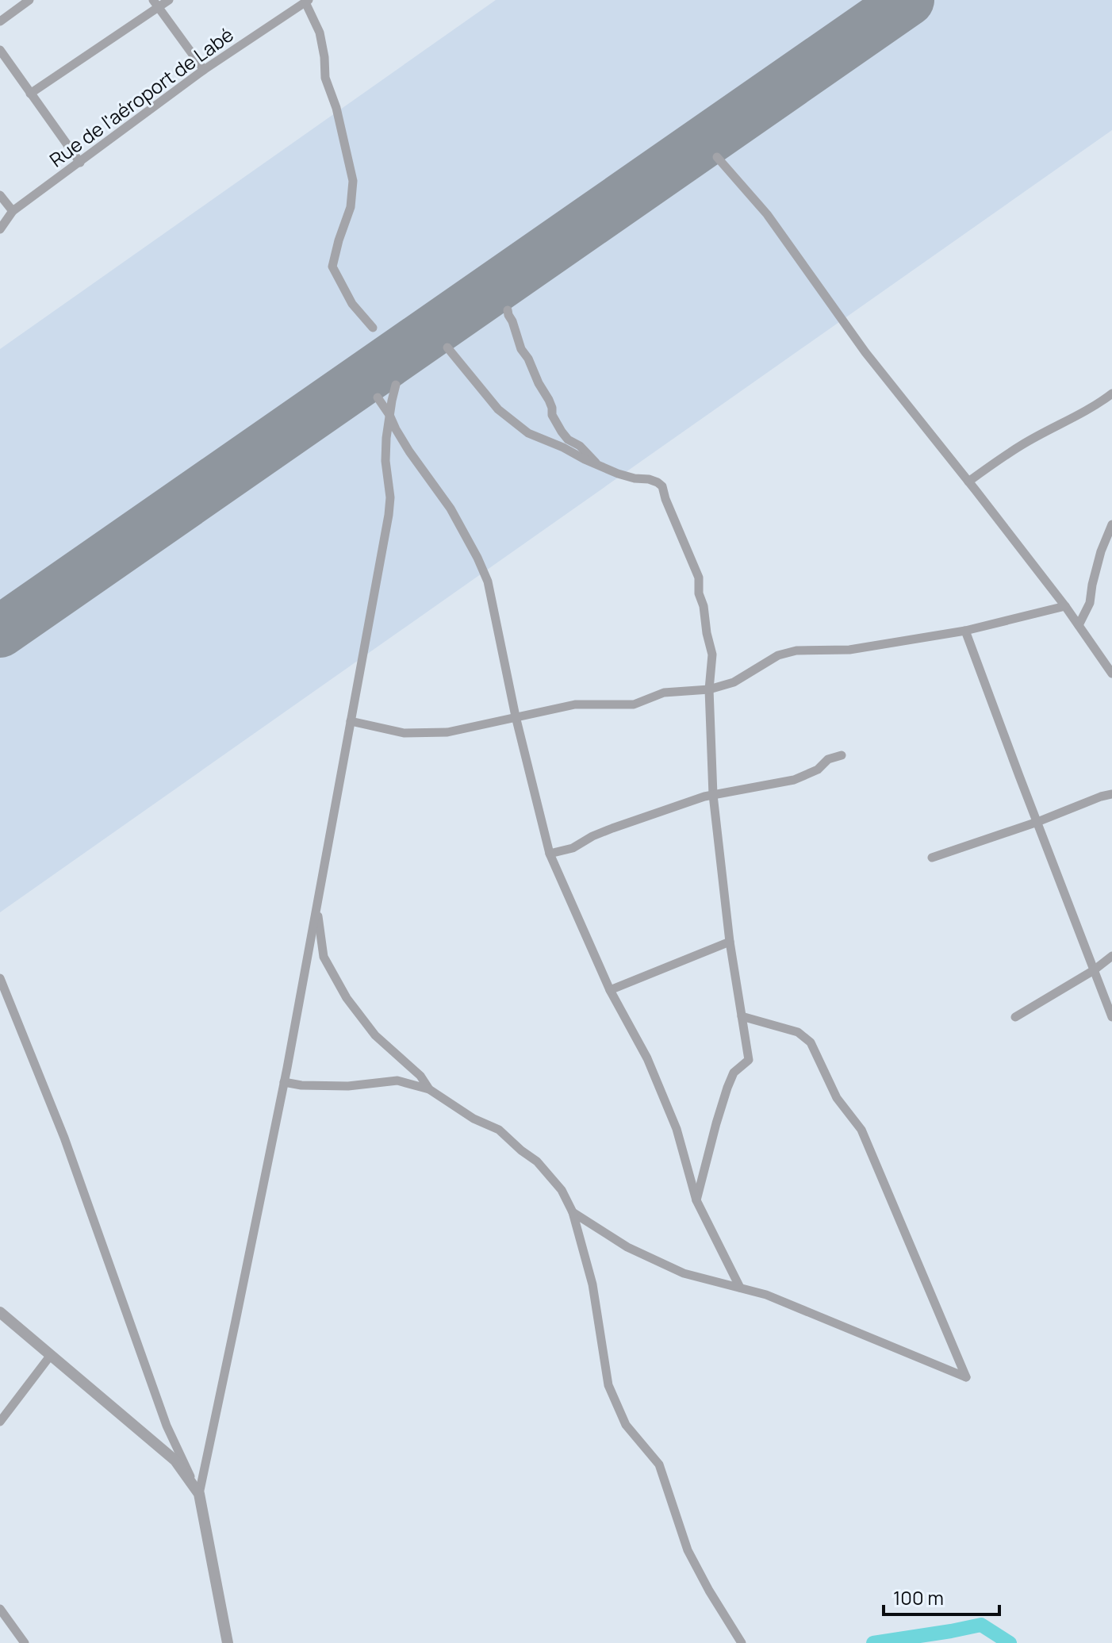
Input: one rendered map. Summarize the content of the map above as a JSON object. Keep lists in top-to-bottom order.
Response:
{
  "streets": {
    "street": ["Rue de l'aéroport de Labé"]
  },
  "scale_bar": "100 m"
}
